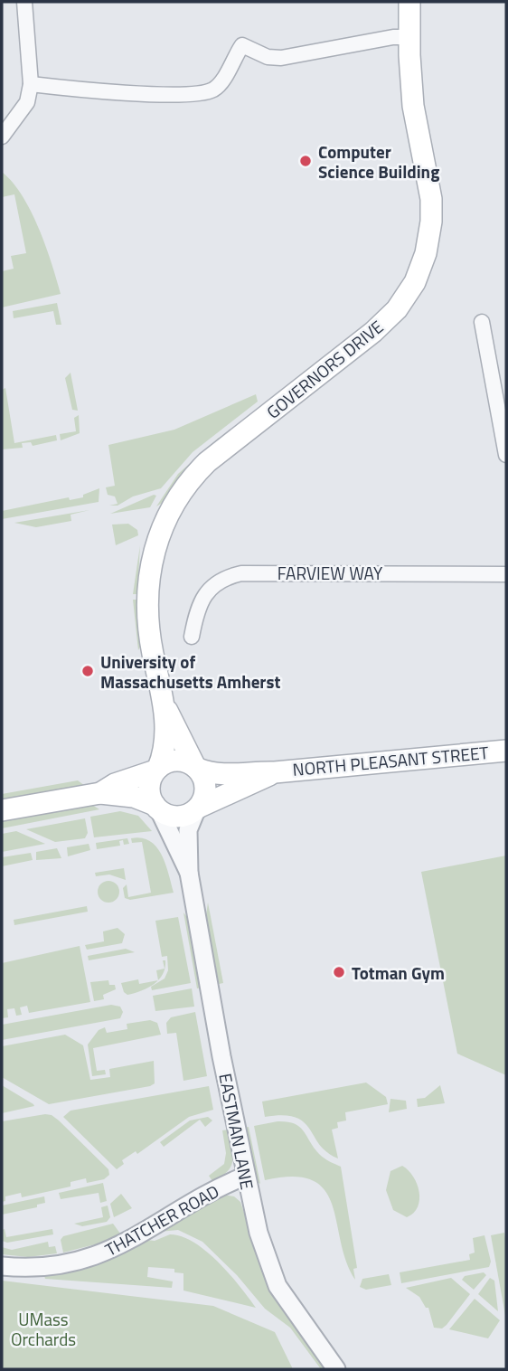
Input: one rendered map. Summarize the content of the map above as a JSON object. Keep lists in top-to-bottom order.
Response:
{
  "streets": {
    "main road": ["GOVERNORS DRIVE", "NORTH PLEASANT STREET"],
    "street": ["FARVIEW WAY", "EASTMAN LANE", "THATCHER ROAD"]
  },
  "crossings": [
    ["GOVERNORS DRIVE", "NORTH PLEASANT STREET"],
    ["GOVERNORS DRIVE", "EASTMAN LANE"],
    ["NORTH PLEASANT STREET", "EASTMAN LANE"],
    ["EASTMAN LANE", "THATCHER ROAD"]
  ],
  "parks": ["UMass Orchards"],
  "places": ["Computer Science Building", "University of Massachusetts Amherst", "Totman Gym"]
}
